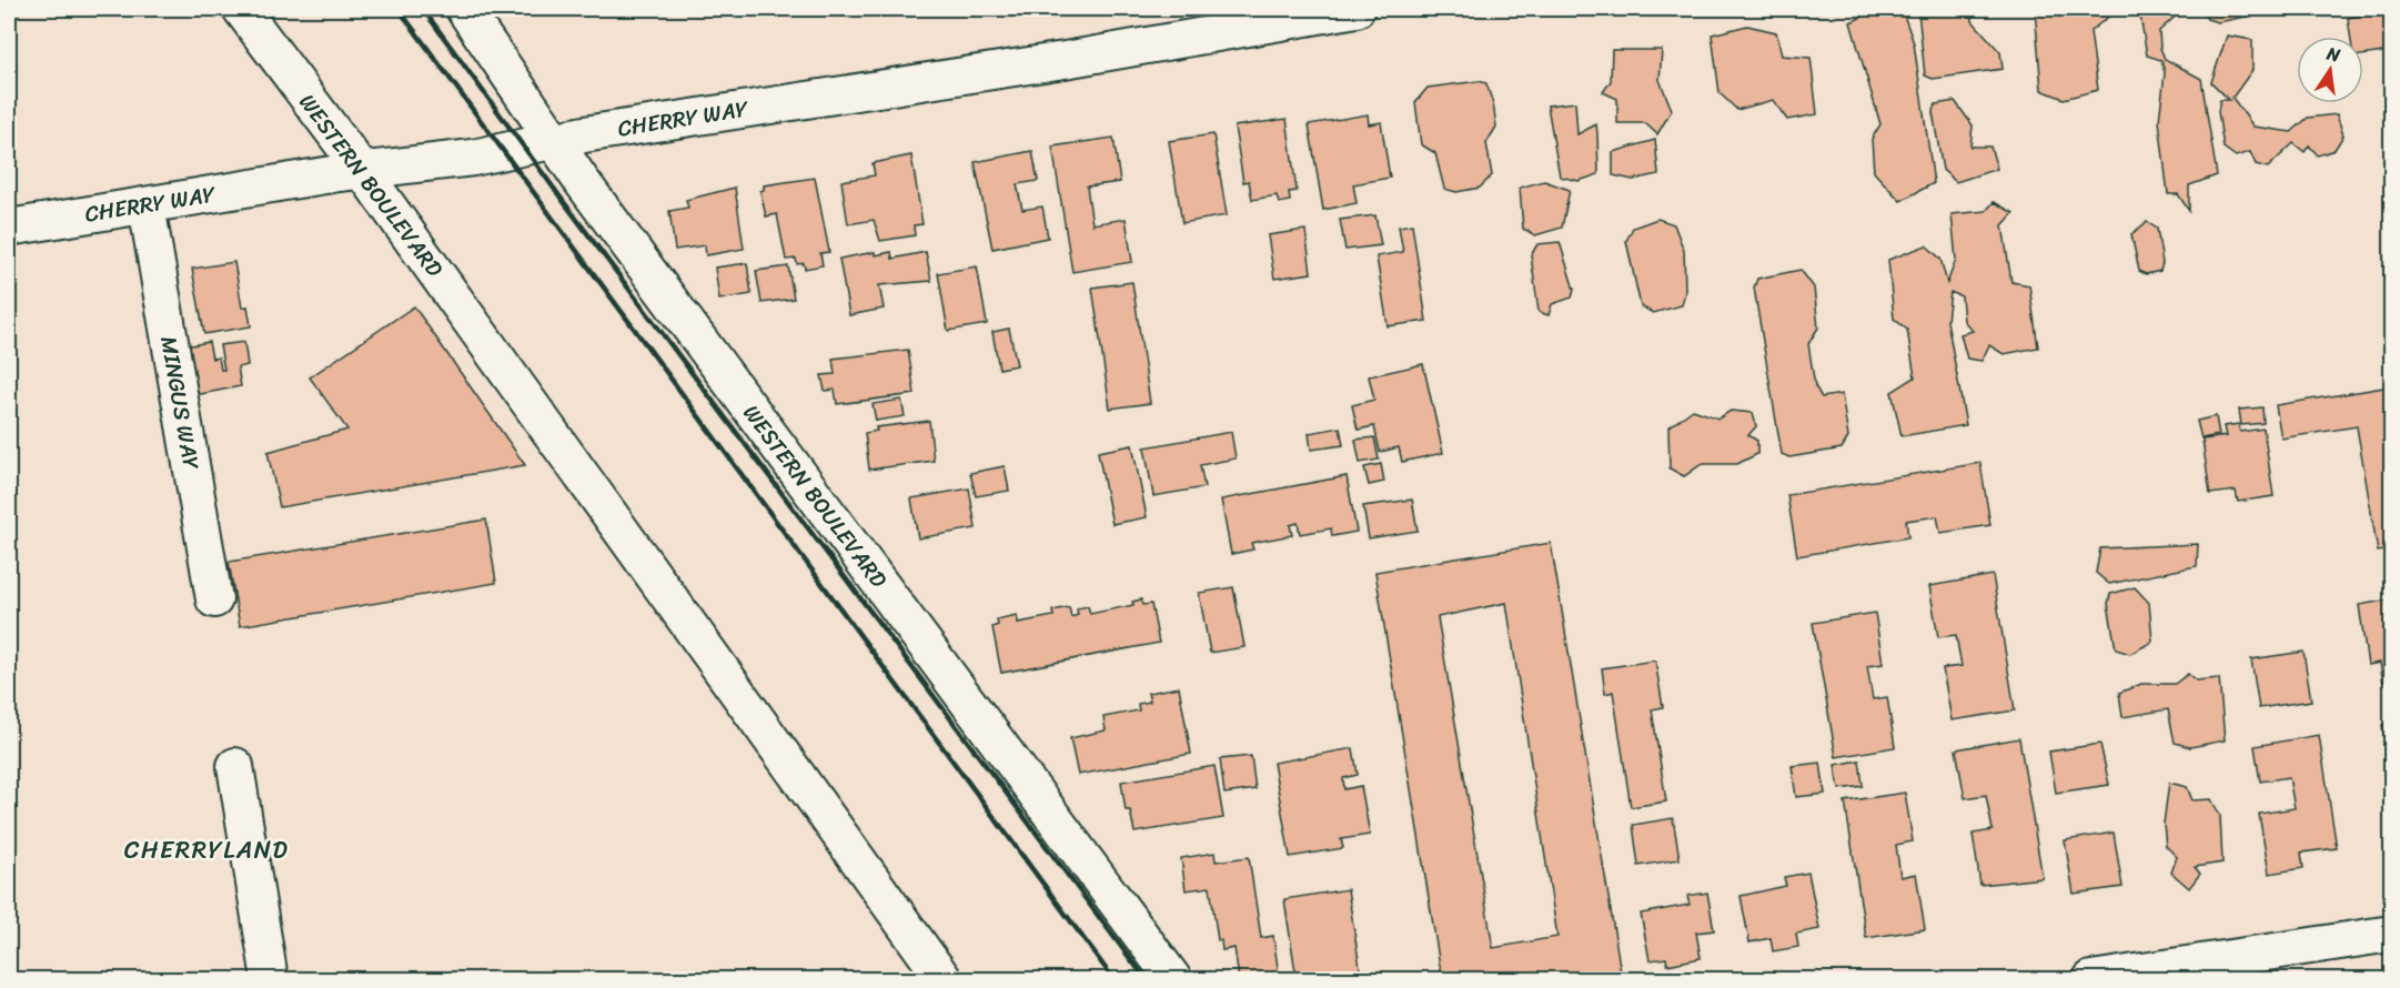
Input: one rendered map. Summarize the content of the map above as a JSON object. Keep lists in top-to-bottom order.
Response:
{
  "streets": {
    "street": ["CHERRY WAY", "WESTERN BOULEVARD", "MINGUS WAY"]
  },
  "crossings": [
    ["CHERRY WAY", "WESTERN BOULEVARD"],
    ["CHERRY WAY", "MINGUS WAY"]
  ],
  "districts": ["CHERRYLAND"],
  "north": "top"
}
